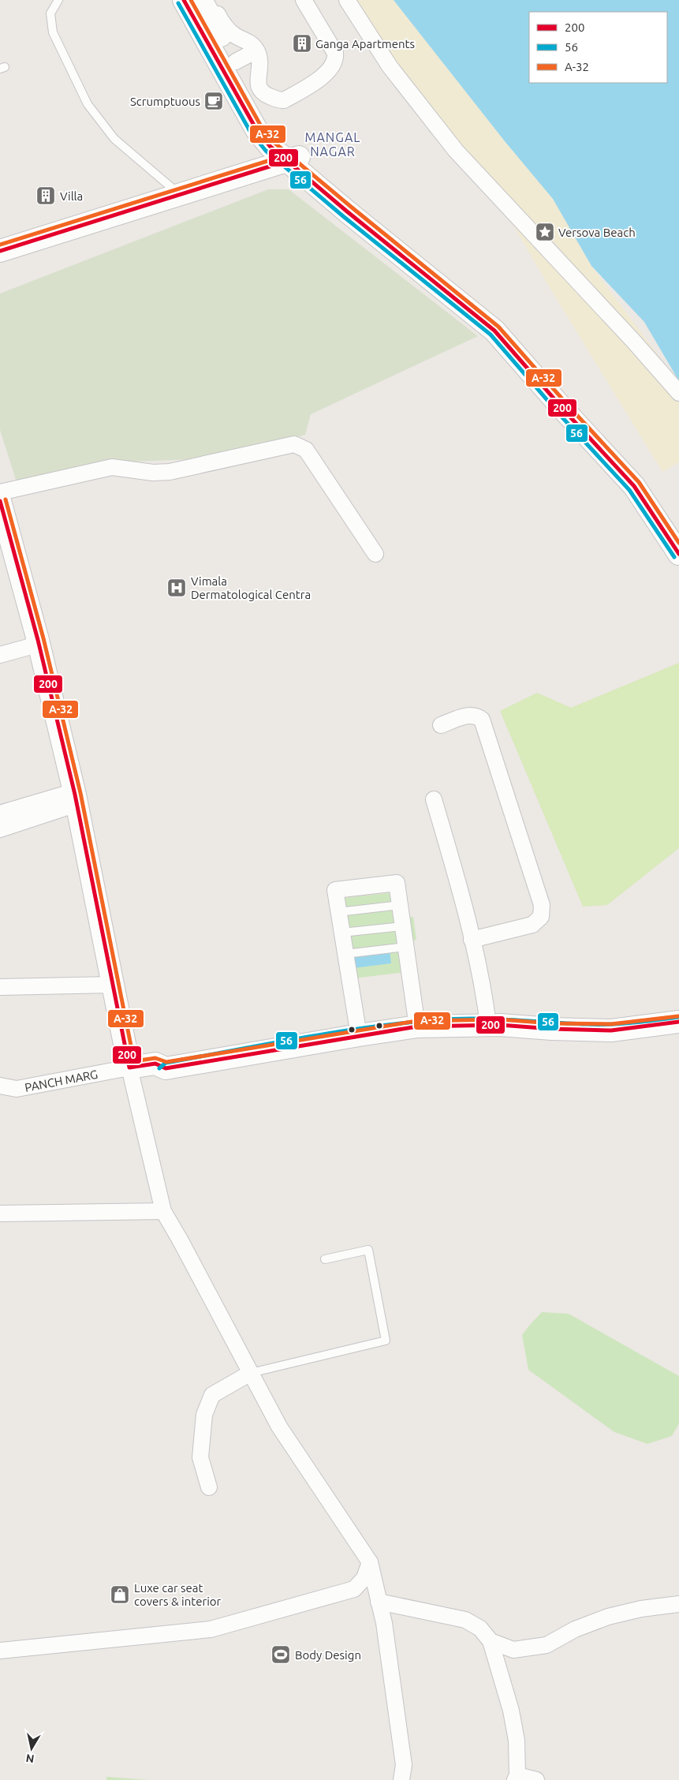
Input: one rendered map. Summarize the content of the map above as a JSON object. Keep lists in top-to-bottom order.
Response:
{
  "streets": {
    "street": ["PANCH MARG"]
  },
  "districts": ["MANGAL NAGAR"],
  "places": {
    "building": ["Ganga Apartments", "Villa"],
    "cafe": ["Scrumptuous"],
    "place": ["Versova Beach"],
    "hospital": ["Vimala Dermatological Centra"],
    "shop": ["Luxe car seat covers & interior"],
    "sports": ["Body Design"]
  },
  "lines": ["transit line 200", "transit line A-32", "transit line 56"],
  "legend": ["200", "56", "A-32"],
  "north": "bottom"
}
